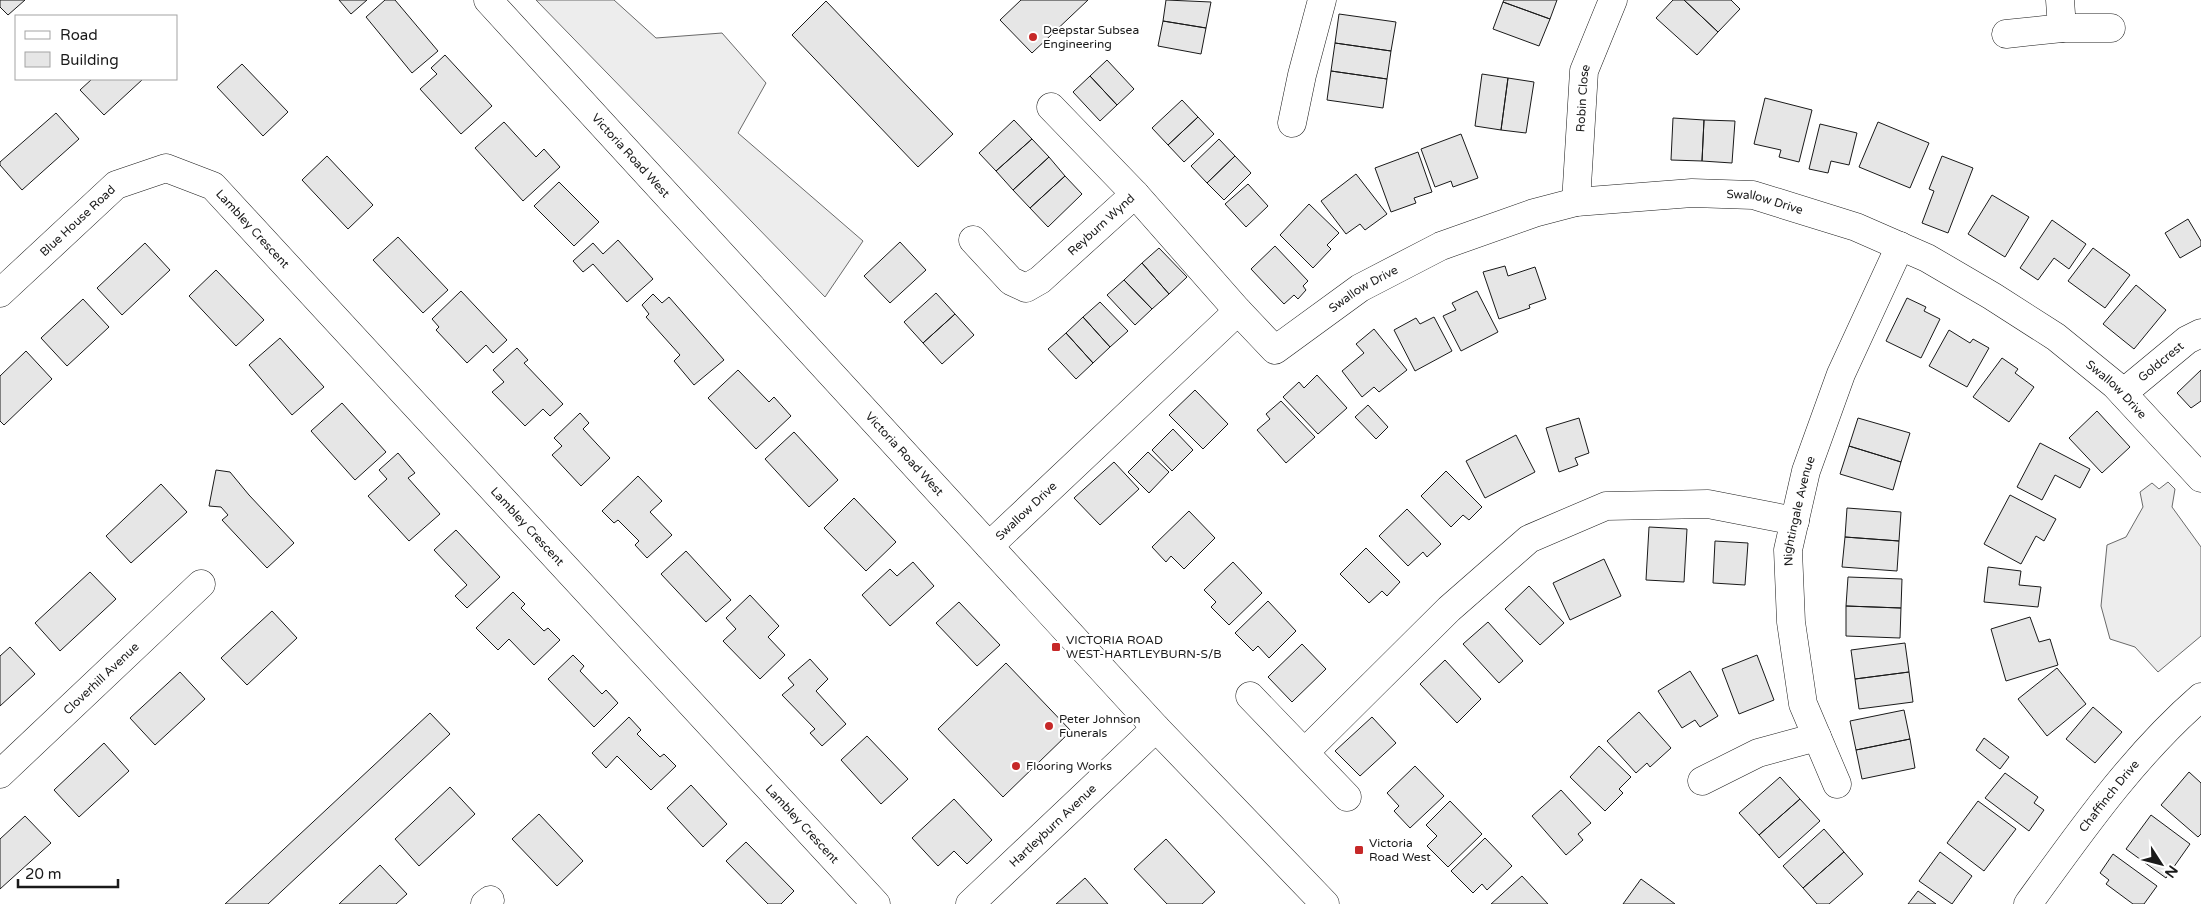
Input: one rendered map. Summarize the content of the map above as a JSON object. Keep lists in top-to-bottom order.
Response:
{
  "streets": {
    "street": [
      "Robin Close",
      "Victoria Road West",
      "Swallow Drive",
      "Blue House Road",
      "Reyburn Wynd",
      "Lambley Crescent",
      "Goldcrest",
      "Nightingale Avenue",
      "Cloverhill Avenue",
      "Chaffinch Drive",
      "Hartleyburn Avenue"
    ]
  },
  "crossings": [
    ["Robin Close", "Swallow Drive"],
    ["Victoria Road West", "Swallow Drive"],
    ["Victoria Road West", "Hartleyburn Avenue"],
    ["Swallow Drive", "Reyburn Wynd"],
    ["Swallow Drive", "Goldcrest"],
    ["Swallow Drive", "Nightingale Avenue"],
    ["Blue House Road", "Lambley Crescent"]
  ],
  "places": {
    "other": ["Deepstar Subsea Engineering", "Peter Johnson Funerals", "Flooring Works"],
    "transit": ["VICTORIA ROAD WEST-HARTLEYBURN-S/B", "Victoria Road West"]
  },
  "legend": ["Road", "Building"],
  "scale_bar": "20 m",
  "north": "bottom right"
}
